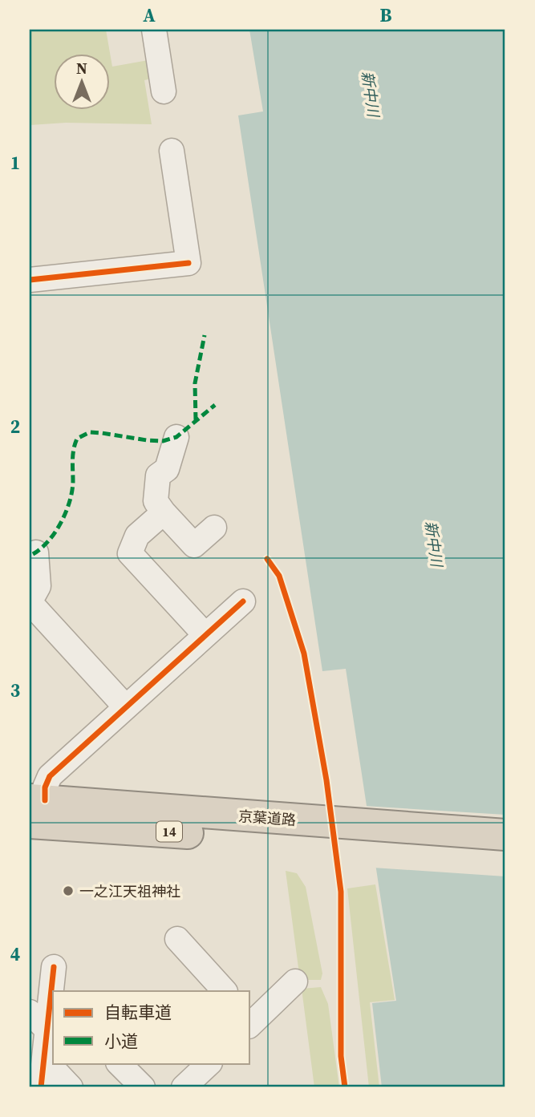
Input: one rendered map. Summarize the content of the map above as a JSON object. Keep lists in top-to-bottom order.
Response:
{
  "streets": {
    "highway": ["京葉道路", "14"]
  },
  "water": ["新中川"],
  "places": ["一之江天祖神社"],
  "legend": ["自転車道", "小道"],
  "north": "top",
  "grid": {
    "columns": ["A", "B"],
    "rows": [
      "1",
      "2",
      "3",
      "4"
    ]
  }
}
